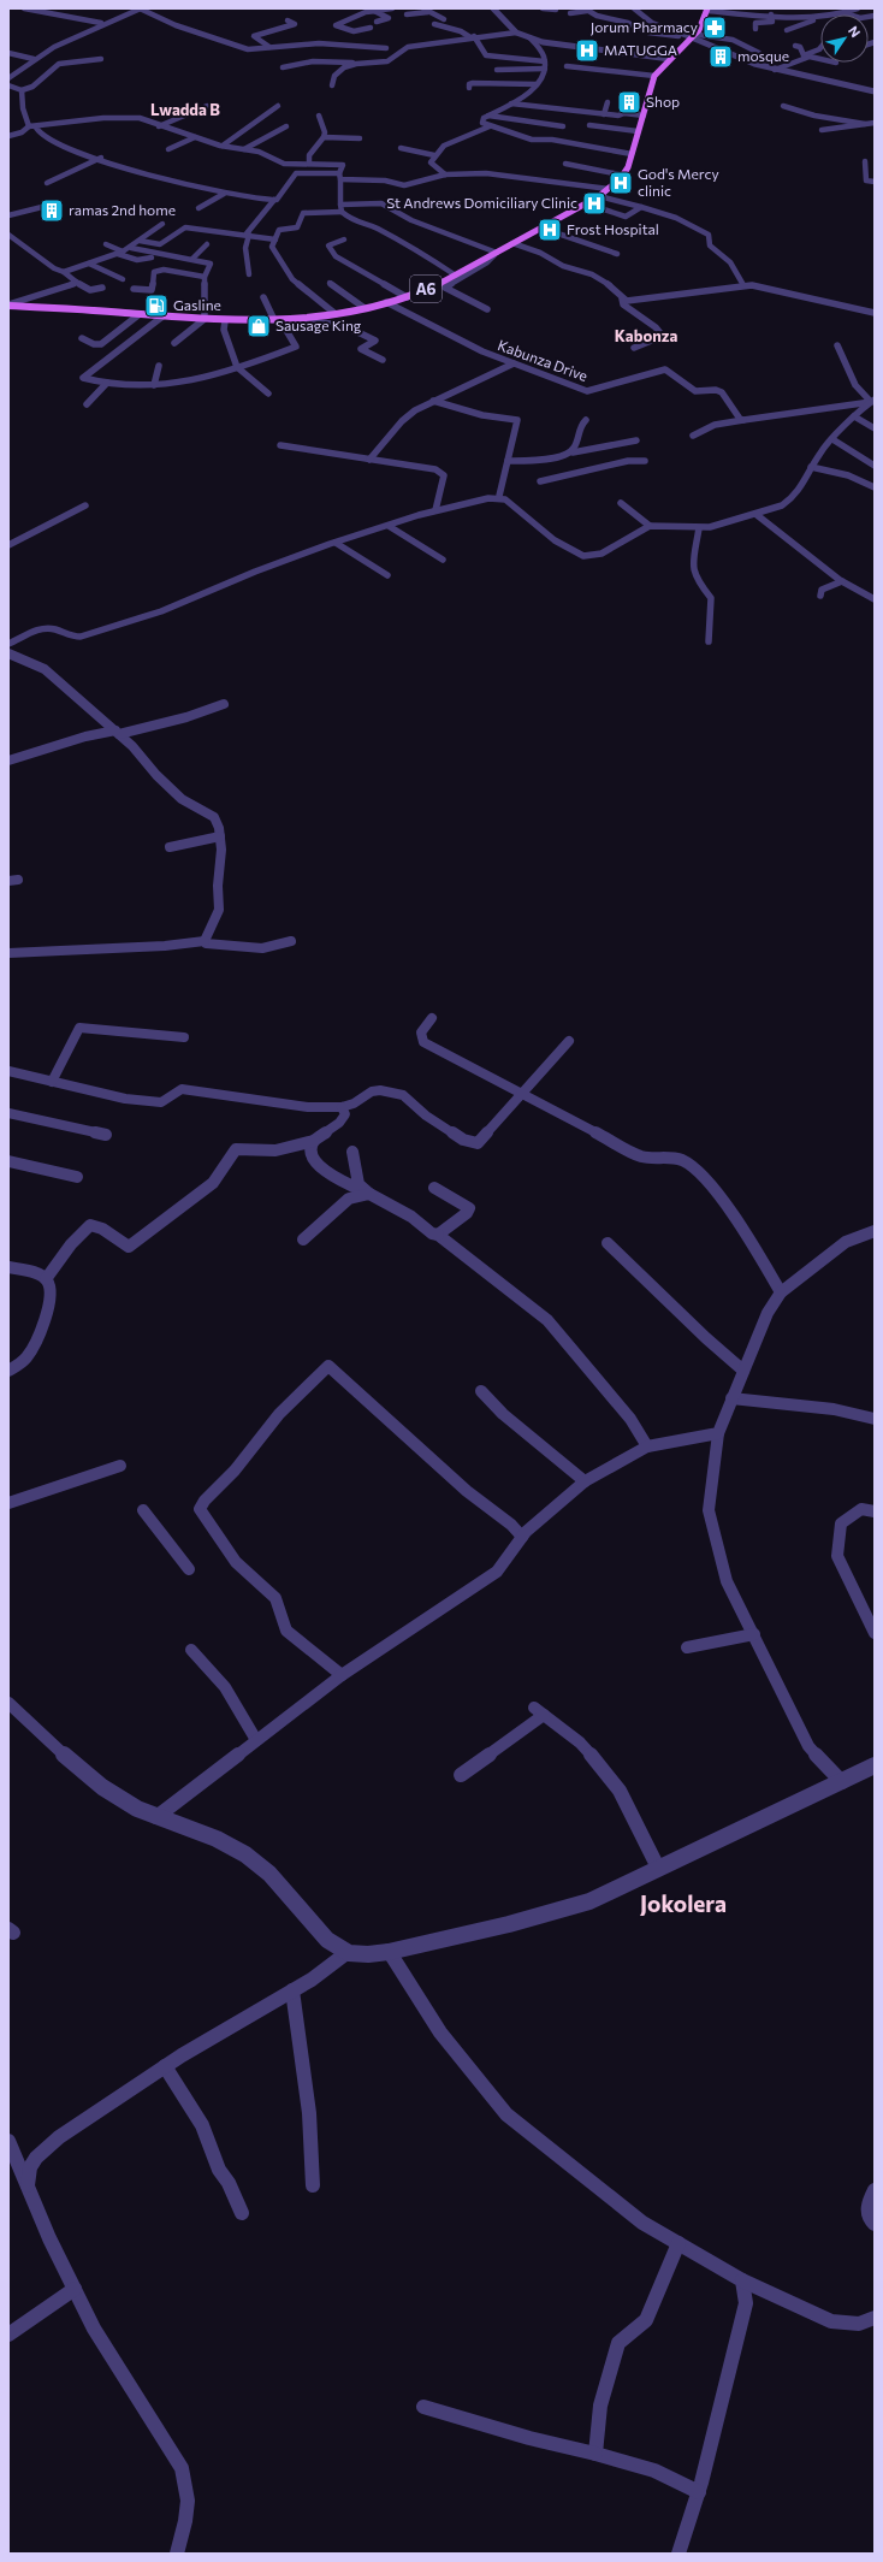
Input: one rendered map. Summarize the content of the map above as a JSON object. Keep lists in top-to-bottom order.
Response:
{
  "streets": {
    "main road": ["A6"],
    "street": ["Kabunza Drive"]
  },
  "crossings": [
    ["A6", "Kabunza Drive"]
  ],
  "districts": ["Lwadda B", "Kabonza", "Jokolera"],
  "places": {
    "pharmacy": ["Jorum Pharmacy"],
    "hospital": [
      "MATUGGA",
      "God's Mercy clinic",
      "St Andrews Domiciliary Clinic",
      "Frost Hospital"
    ],
    "building": ["mosque", "Shop", "ramas 2nd home"],
    "fuel station": ["Gasline"],
    "shop": ["Sausage King"]
  },
  "north": "top right"
}
